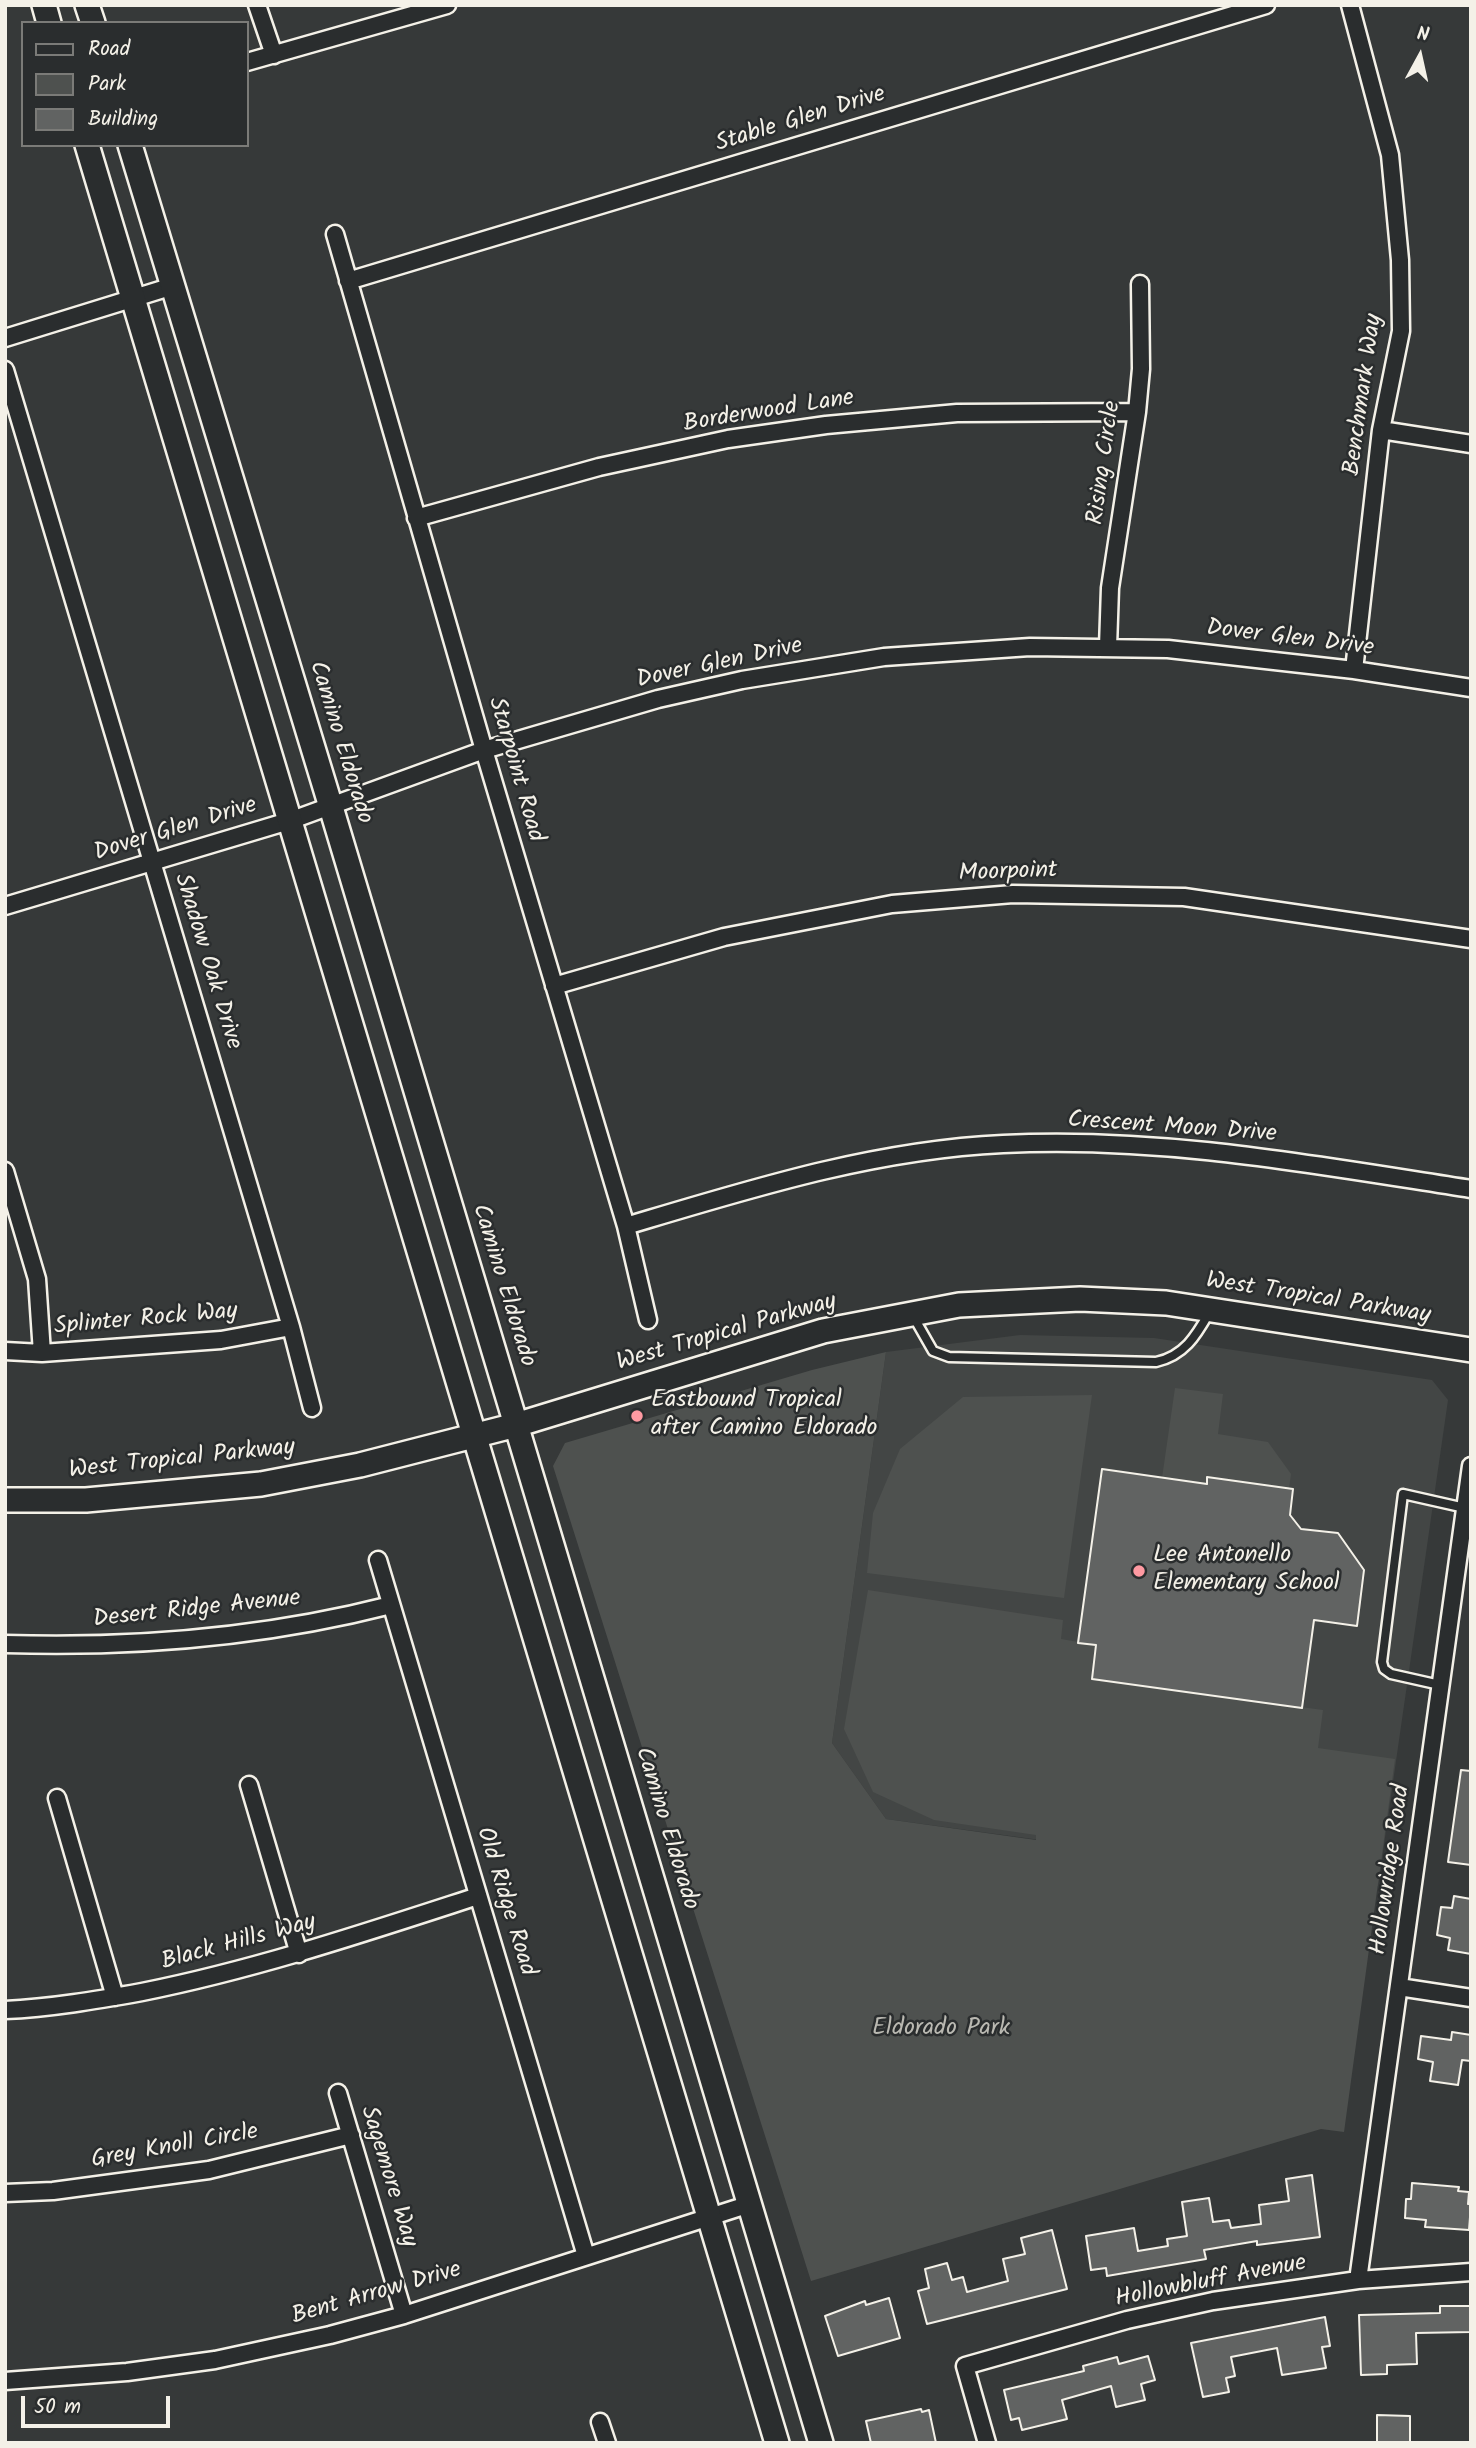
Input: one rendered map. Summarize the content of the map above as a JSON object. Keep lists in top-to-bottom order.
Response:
{
  "streets": {
    "main road": ["Camino Eldorado", "West Tropical Parkway"],
    "street": [
      "Stable Glen Drive",
      "Benchmark Way",
      "Borderwood Lane",
      "Rising Circle",
      "Dover Glen Drive",
      "Starpoint Road",
      "Moorpoint",
      "Shadow Oak Drive",
      "Crescent Moon Drive",
      "Splinter Rock Way",
      "Desert Ridge Avenue",
      "Hollowridge Road",
      "Old Ridge Road",
      "Black Hills Way",
      "Grey Knoll Circle",
      "Sagemore Way",
      "Hollowbluff Avenue",
      "Bent Arrow Drive"
    ]
  },
  "crossings": [
    ["Stable Glen Drive", "Starpoint Road"],
    ["Benchmark Way", "Dover Glen Drive"],
    ["Borderwood Lane", "Rising Circle"],
    ["Borderwood Lane", "Starpoint Road"],
    ["Rising Circle", "Dover Glen Drive"],
    ["Dover Glen Drive", "Camino Eldorado"],
    ["Dover Glen Drive", "Starpoint Road"],
    ["Dover Glen Drive", "Shadow Oak Drive"],
    ["Camino Eldorado", "West Tropical Parkway"],
    ["Camino Eldorado", "Bent Arrow Drive"],
    ["Starpoint Road", "Moorpoint"],
    ["Starpoint Road", "Crescent Moon Drive"],
    ["Shadow Oak Drive", "Splinter Rock Way"],
    ["Desert Ridge Avenue", "Old Ridge Road"],
    ["Hollowridge Road", "Hollowbluff Avenue"],
    ["Old Ridge Road", "Black Hills Way"],
    ["Old Ridge Road", "Bent Arrow Drive"],
    ["Grey Knoll Circle", "Sagemore Way"],
    ["Sagemore Way", "Bent Arrow Drive"]
  ],
  "parks": ["Eldorado Park"],
  "places": ["Eastbound Tropical after Camino Eldorado", "Lee Antonello Elementary School"],
  "legend": ["Road", "Park", "Building"],
  "scale_bar": "50 m",
  "north": "top"
}
